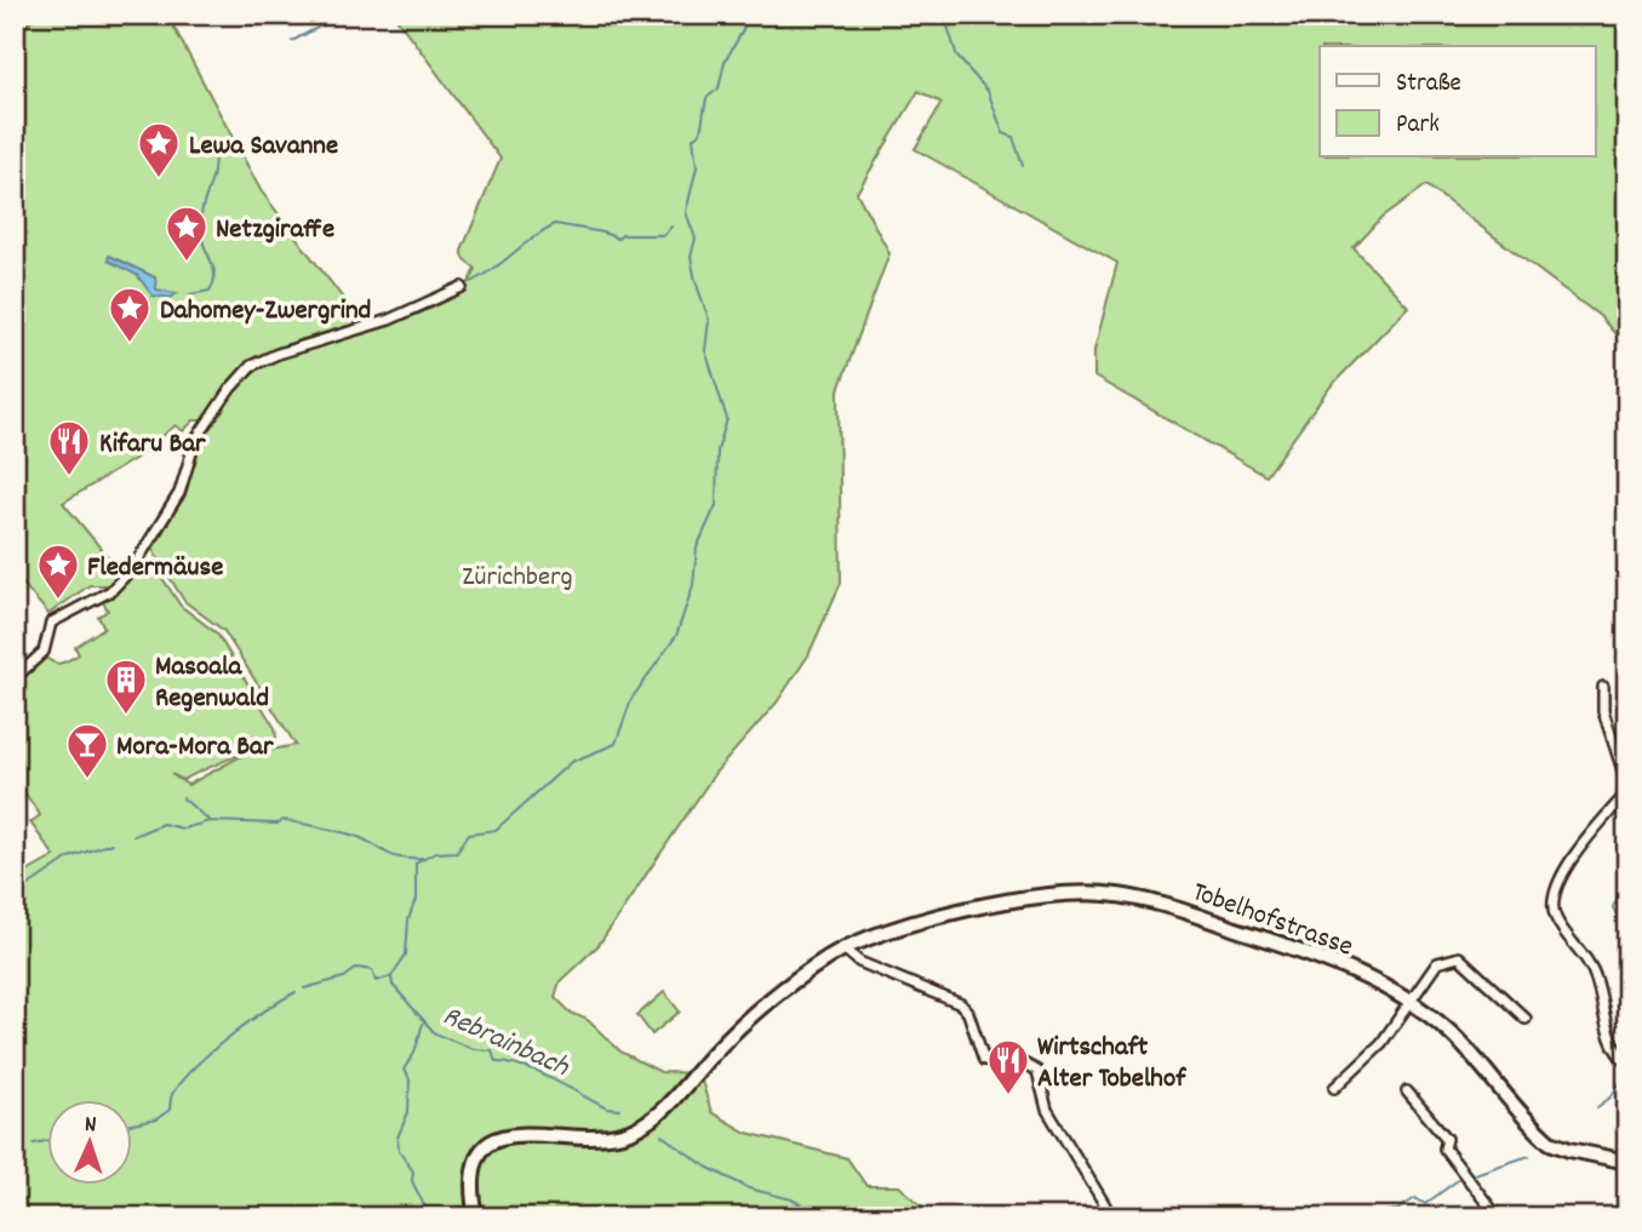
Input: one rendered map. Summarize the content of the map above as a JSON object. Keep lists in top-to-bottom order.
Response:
{
  "streets": {
    "main road": ["Tobelhofstrasse"]
  },
  "water": ["Rebrainbach"],
  "parks": ["Zürichberg"],
  "places": {
    "place": [
      "Lewa Savanne",
      "Netzgiraffe",
      "Dahomey-Zwergrind",
      "Fledermäuse"
    ],
    "restaurant": ["Kifaru Bar", "Wirtschaft Alter Tobelhof"],
    "building": ["Masoala Regenwald"],
    "bar": ["Mora-Mora Bar"]
  },
  "legend": ["Straße", "Park"],
  "north": "top"
}
